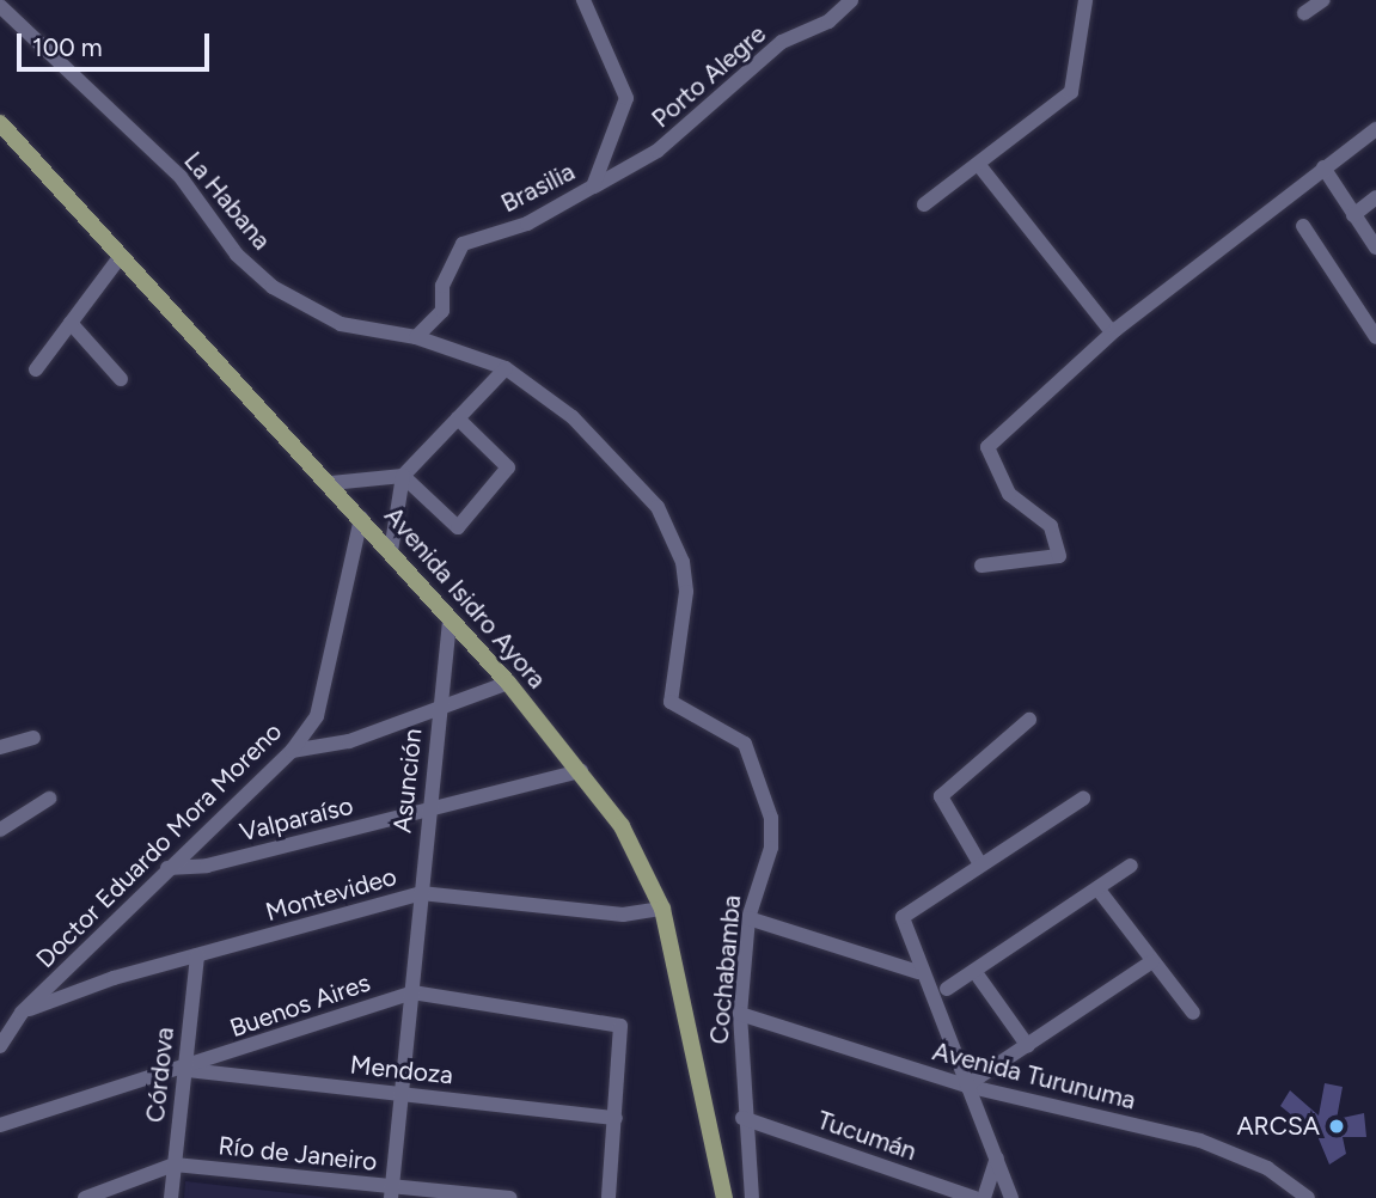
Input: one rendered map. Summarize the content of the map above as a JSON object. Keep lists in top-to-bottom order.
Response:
{
  "streets": {
    "main road": ["Avenida Isidro Ayora"],
    "street": [
      "Porto Alegre",
      "Brasilia",
      "La Habana",
      "Asunción",
      "Valparaíso",
      "Doctor Eduardo Mora Moreno",
      "Montevideo",
      "Cochabamba",
      "Buenos Aires",
      "Mendoza",
      "Córdova",
      "Avenida Turunuma",
      "Tucumán",
      "Río de Janeiro"
    ]
  },
  "crossings": [
    ["Porto Alegre", "Brasilia"],
    ["Brasilia", "La Habana"],
    ["La Habana", "Cochabamba"],
    ["Avenida Isidro Ayora", "Asunción"],
    ["Avenida Isidro Ayora", "Valparaíso"],
    ["Avenida Isidro Ayora", "Doctor Eduardo Mora Moreno"],
    ["Avenida Isidro Ayora", "Montevideo"],
    ["Asunción", "Valparaíso"],
    ["Asunción", "Montevideo"],
    ["Asunción", "Buenos Aires"],
    ["Asunción", "Mendoza"],
    ["Asunción", "Río de Janeiro"],
    ["Valparaíso", "Doctor Eduardo Mora Moreno"],
    ["Doctor Eduardo Mora Moreno", "Montevideo"],
    ["Montevideo", "Córdova"],
    ["Cochabamba", "Avenida Turunuma"],
    ["Cochabamba", "Tucumán"],
    ["Buenos Aires", "Mendoza"],
    ["Buenos Aires", "Córdova"],
    ["Mendoza", "Córdova"],
    ["Córdova", "Río de Janeiro"]
  ],
  "places": ["ARCSA"],
  "scale_bar": "100 m"
}
